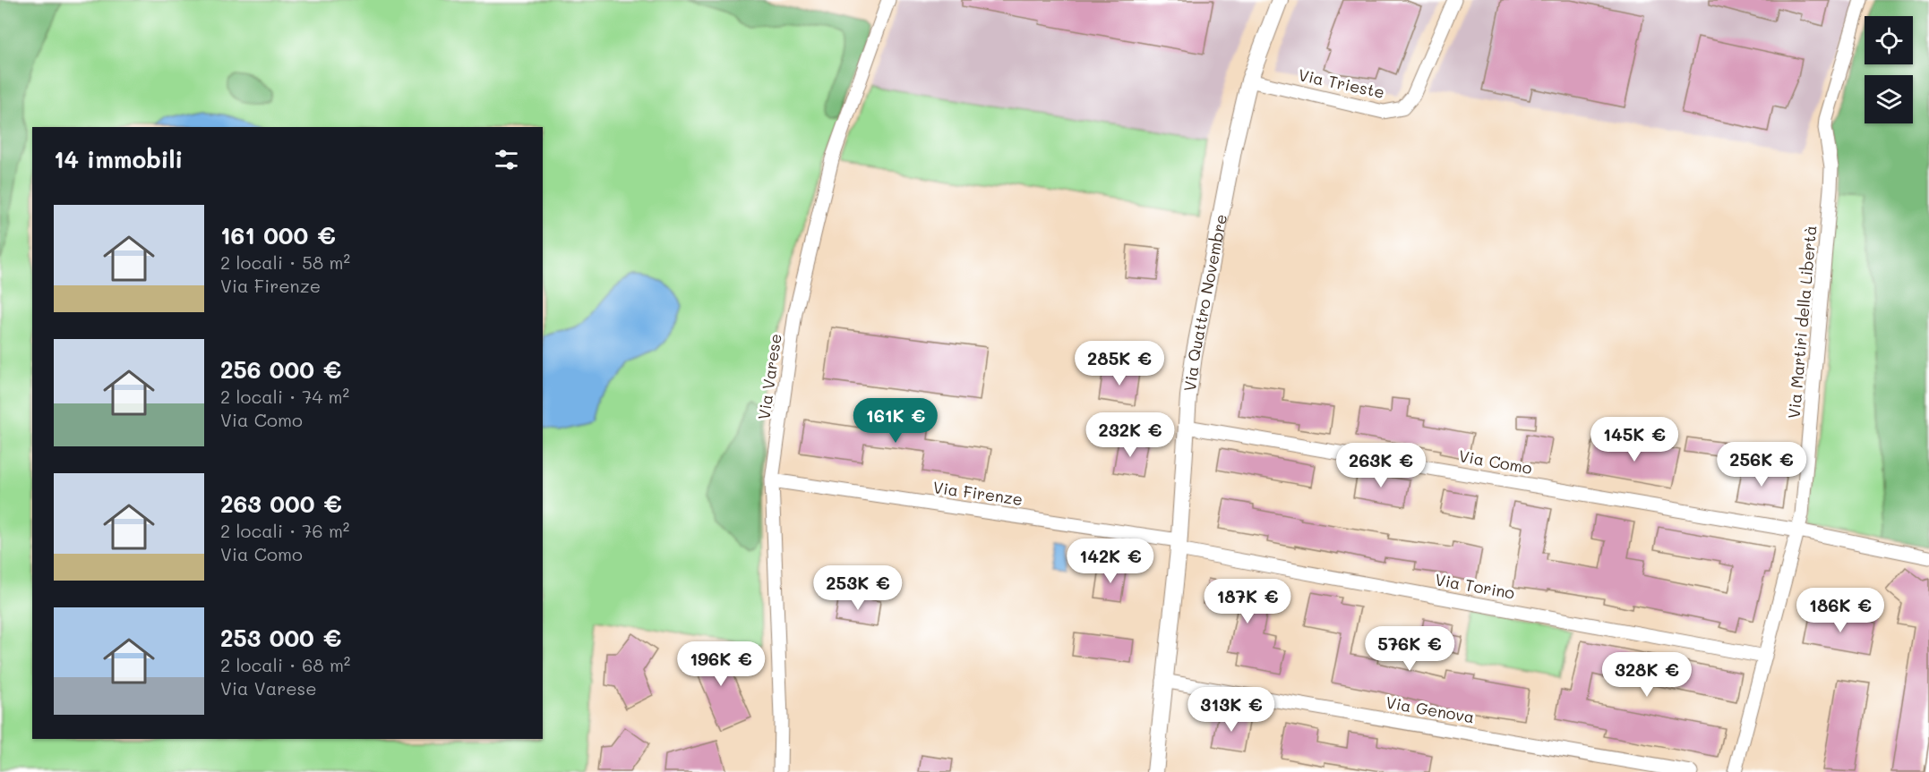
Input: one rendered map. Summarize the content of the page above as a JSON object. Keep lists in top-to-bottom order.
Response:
{
  "streets": {
    "street": [
      "Via Trieste",
      "Via Quattro Novembre",
      "Via Martiri della Libertà",
      "Via Varese",
      "Via Como",
      "Via Firenze",
      "Via Torino",
      "Via Genova"
    ]
  },
  "crossings": [
    ["Via Trieste", "Via Quattro Novembre"],
    ["Via Quattro Novembre", "Via Como"],
    ["Via Quattro Novembre", "Via Firenze"],
    ["Via Quattro Novembre", "Via Torino"],
    ["Via Quattro Novembre", "Via Genova"],
    ["Via Martiri della Libertà", "Via Como"],
    ["Via Martiri della Libertà", "Via Torino"],
    ["Via Varese", "Via Firenze"],
    ["Via Firenze", "Via Torino"]
  ],
  "page": {
    "heading": "14 immobili",
    "list": [
      {
        "name": "161 000 €",
        "note": "2 locali · 58 m² · Via Firenze"
      },
      {
        "name": "256 000 €",
        "note": "2 locali · 74 m² · Via Como"
      },
      {
        "name": "263 000 €",
        "note": "2 locali · 76 m² · Via Como"
      },
      {
        "name": "253 000 €",
        "note": "2 locali · 68 m² · Via Varese"
      }
    ],
    "price": [
      "285K €",
      "161K €",
      "232K €",
      "145K €",
      "256K €",
      "263K €",
      "142K €",
      "253K €",
      "187K €",
      "186K €",
      "576K €",
      "196K €",
      "328K €",
      "313K €"
    ]
  }
}
